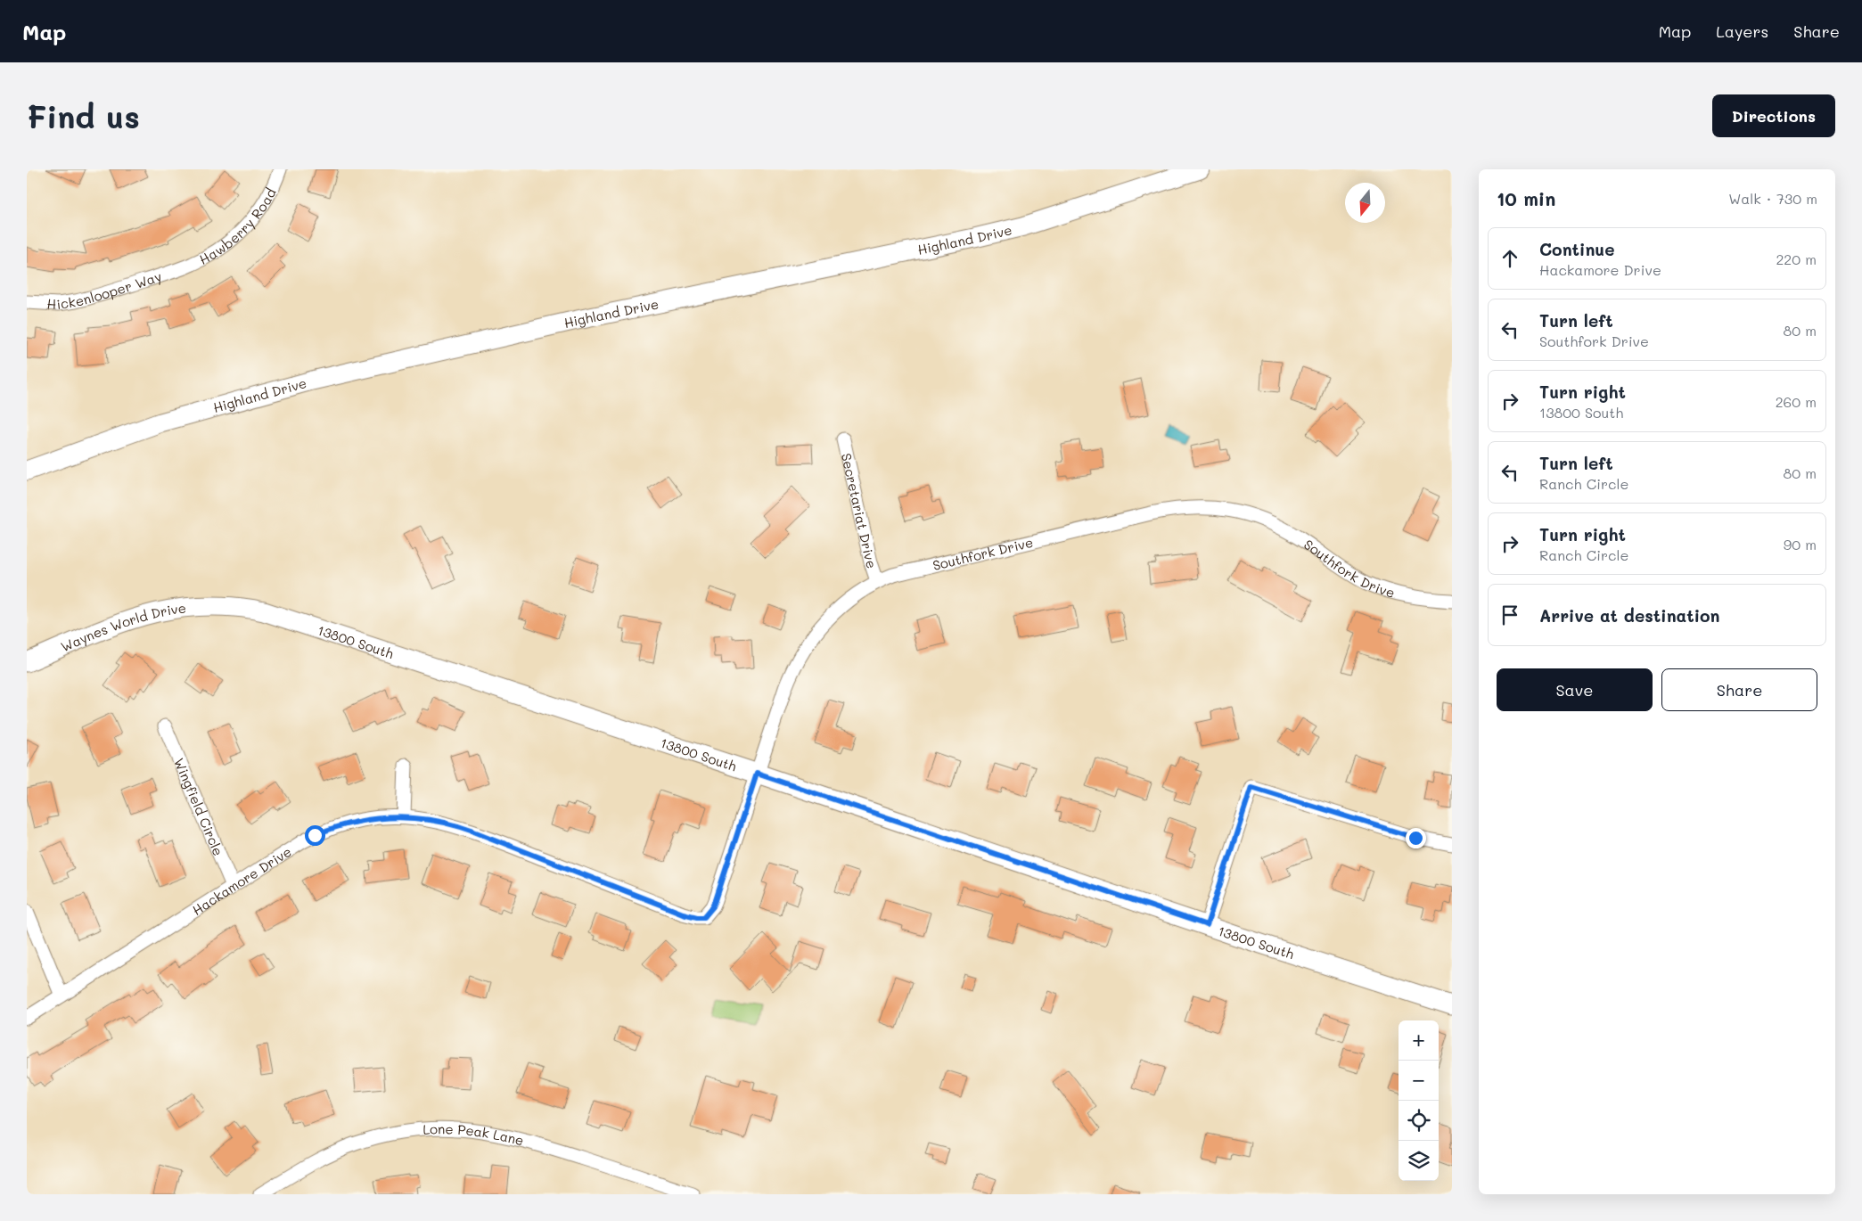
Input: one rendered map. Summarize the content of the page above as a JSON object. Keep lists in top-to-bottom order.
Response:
{
  "streets": {
    "main road": ["Highland Drive", "Waynes World Drive", "13800 South"],
    "street": [
      "Hawberry Road",
      "Hickenlooper Way",
      "Secretariat Drive",
      "Southfork Drive",
      "Wingfield Circle",
      "Hackamore Drive",
      "Lone Peak Lane"
    ]
  },
  "crossings": [
    ["Hawberry Road", "Hickenlooper Way"],
    ["Secretariat Drive", "Southfork Drive"],
    ["Southfork Drive", "13800 South"],
    ["Southfork Drive", "Hackamore Drive"],
    ["Waynes World Drive", "13800 South"],
    ["Wingfield Circle", "Hackamore Drive"]
  ],
  "north": "bottom",
  "page": {
    "header": "Map",
    "nav": ["Map", "Layers", "Share"],
    "buttons": [
      "Directions",
      ["Save", "Share"]
    ],
    "title": "Find us",
    "heading": ["10 min", "Walk · 730 m"],
    "list": [
      ["Continue", "Hackamore Drive", "220 m"],
      ["Turn left", "Southfork Drive", "80 m"],
      ["Turn right", "13800 South", "260 m"],
      ["Turn left", "Ranch Circle", "80 m"],
      ["Turn right", "Ranch Circle", "90 m"],
      "Arrive at destination"
    ],
    "map_buttons": ["+", "−"]
  }
}
